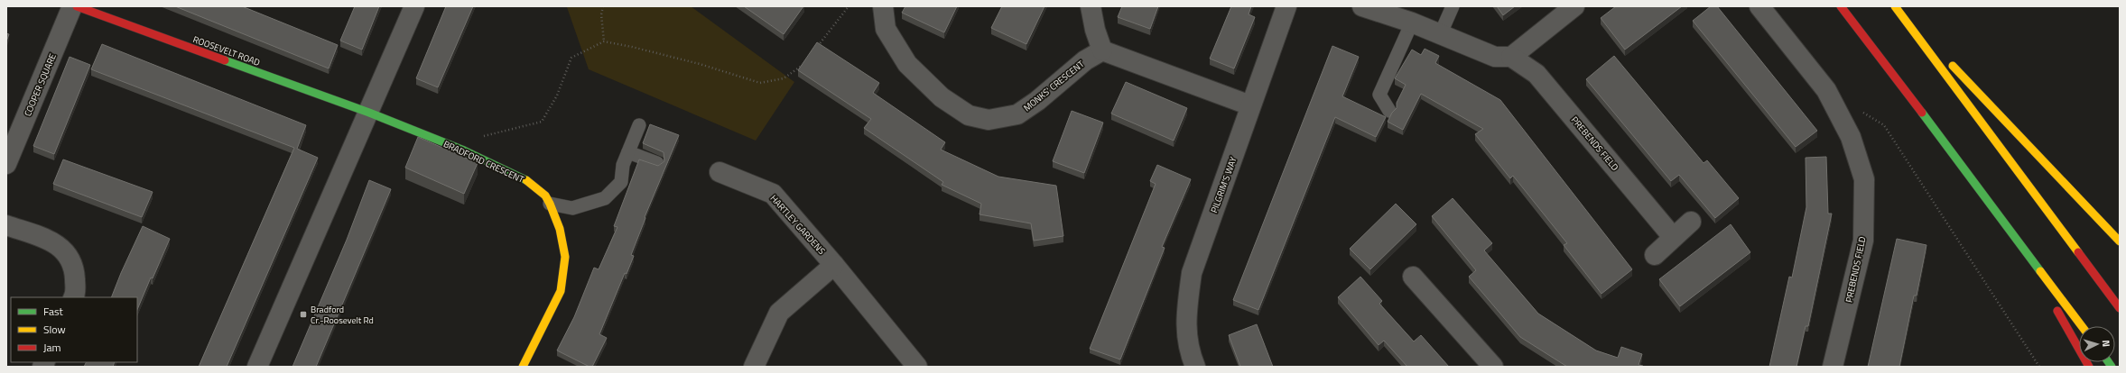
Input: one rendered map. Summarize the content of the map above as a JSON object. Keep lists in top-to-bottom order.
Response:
{
  "streets": {
    "main road": ["ROOSEVELT ROAD", "BRADFORD CRESCENT"],
    "street": [
      "COOPER SQUARE",
      "MONKS' CRESCENT",
      "PREBENDS FIELD",
      "PILGRIM'S WAY",
      "HARTLEY GARDENS"
    ]
  },
  "crossings": [
    ["ROOSEVELT ROAD", "BRADFORD CRESCENT"]
  ],
  "places": {
    "transit": ["Bradford Cr.-Roosevelt Rd"]
  },
  "legend": ["Fast", "Slow", "Jam"],
  "north": "right"
}
